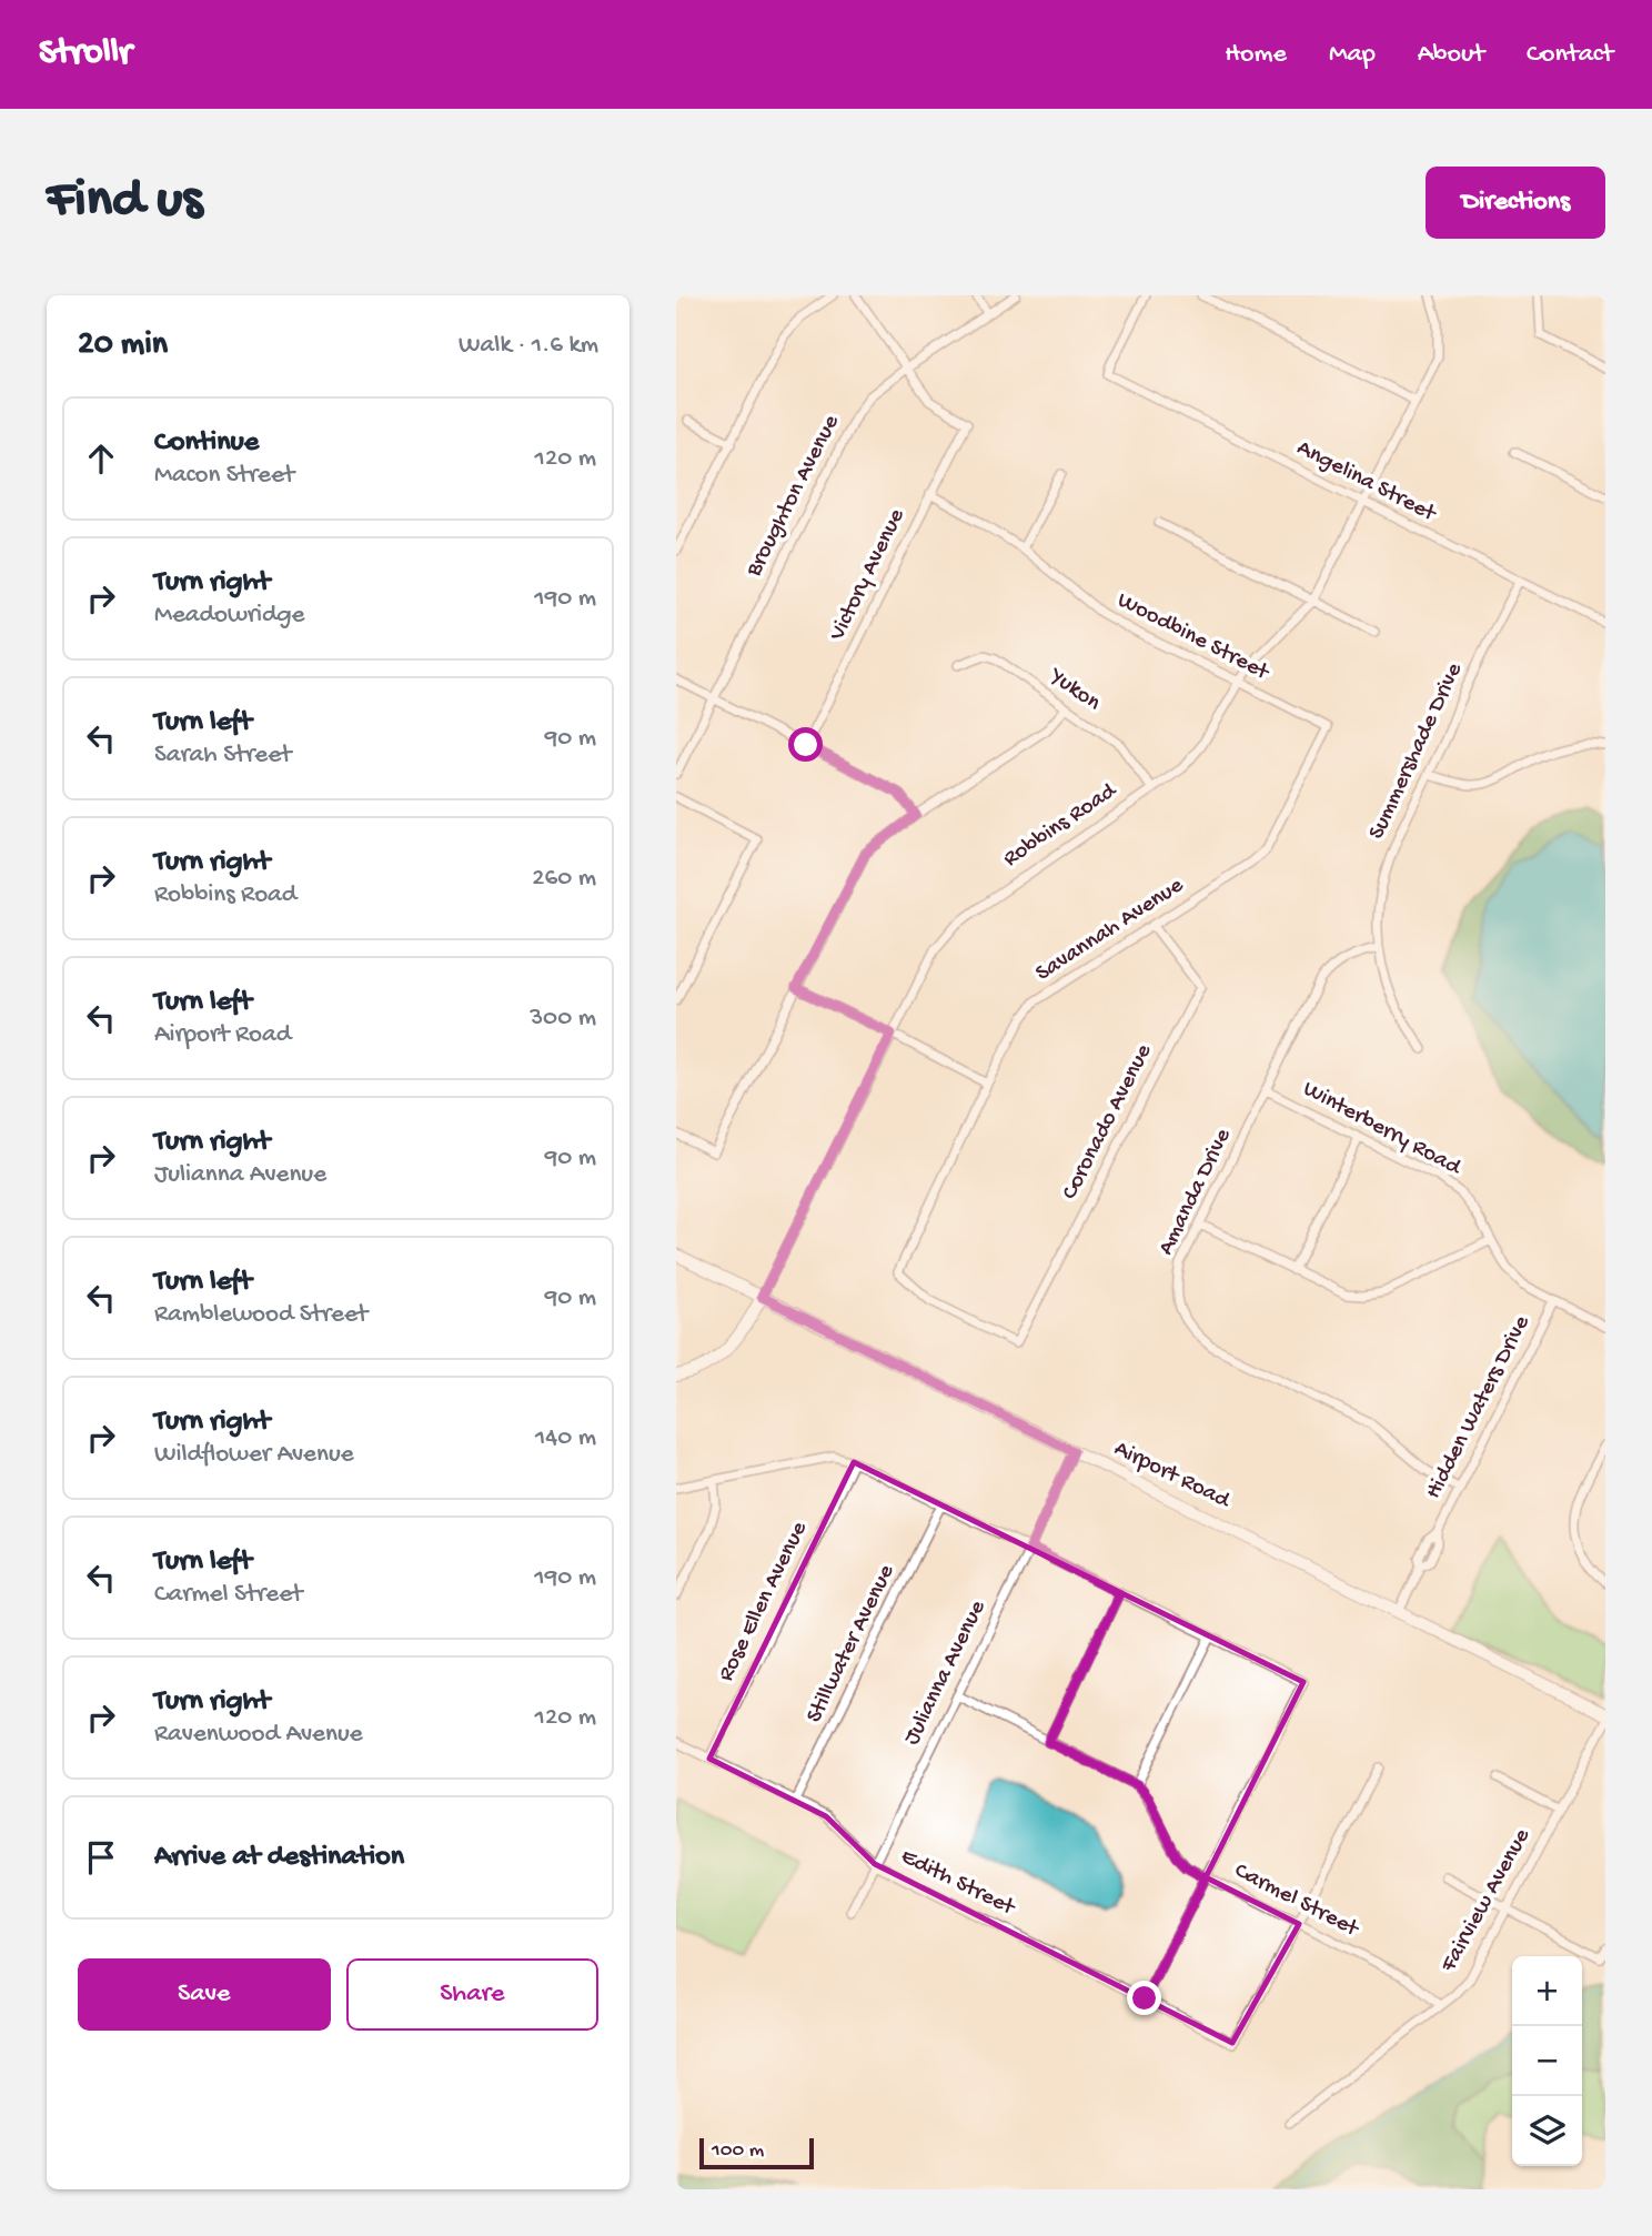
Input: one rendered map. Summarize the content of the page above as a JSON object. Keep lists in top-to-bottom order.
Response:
{
  "streets": {
    "main road": ["Robbins Road", "Airport Road"],
    "street": [
      "Angelina Street",
      "Broughton Avenue",
      "Victory Avenue",
      "Woodbine Street",
      "Yukon",
      "Summershade Drive",
      "Savannah Avenue",
      "Coronado Avenue",
      "Winterberry Road",
      "Amanda Drive",
      "Hidden Waters Drive",
      "Rose Ellen Avenue",
      "Stillwater Avenue",
      "Julianna Avenue",
      "Edith Street",
      "Carmel Street",
      "Fairview Avenue"
    ]
  },
  "crossings": [
    ["Angelina Street", "Summershade Drive"],
    ["Angelina Street", "Robbins Road"],
    ["Broughton Avenue", "Victory Avenue"],
    ["Victory Avenue", "Woodbine Street"],
    ["Woodbine Street", "Robbins Road"],
    ["Woodbine Street", "Savannah Avenue"],
    ["Yukon", "Robbins Road"],
    ["Summershade Drive", "Amanda Drive"],
    ["Robbins Road", "Airport Road"],
    ["Savannah Avenue", "Coronado Avenue"],
    ["Winterberry Road", "Amanda Drive"],
    ["Winterberry Road", "Hidden Waters Drive"],
    ["Amanda Drive", "Hidden Waters Drive"],
    ["Hidden Waters Drive", "Airport Road"],
    ["Airport Road", "Julianna Avenue"],
    ["Rose Ellen Avenue", "Edith Street"],
    ["Stillwater Avenue", "Edith Street"],
    ["Julianna Avenue", "Edith Street"],
    ["Edith Street", "Carmel Street"],
    ["Carmel Street", "Fairview Avenue"]
  ],
  "scale_bar": "100 m",
  "page": {
    "header": "Strollr",
    "nav": [
      "Home",
      "Map",
      "About",
      "Contact"
    ],
    "buttons": [
      "Directions",
      ["Save", "Share"]
    ],
    "title": "Find us",
    "heading": ["20 min", "Walk · 1.6 km"],
    "list": [
      ["Continue", "Macon Street", "120 m"],
      ["Turn right", "Meadowridge", "190 m"],
      ["Turn left", "Sarah Street", "90 m"],
      ["Turn right", "Robbins Road", "260 m"],
      ["Turn left", "Airport Road", "300 m"],
      ["Turn right", "Julianna Avenue", "90 m"],
      ["Turn left", "Ramblewood Street", "90 m"],
      ["Turn right", "Wildflower Avenue", "140 m"],
      ["Turn left", "Carmel Street", "190 m"],
      ["Turn right", "Ravenwood Avenue", "120 m"],
      "Arrive at destination"
    ],
    "map_buttons": ["+", "−"],
    "scale": "100 m"
  }
}
